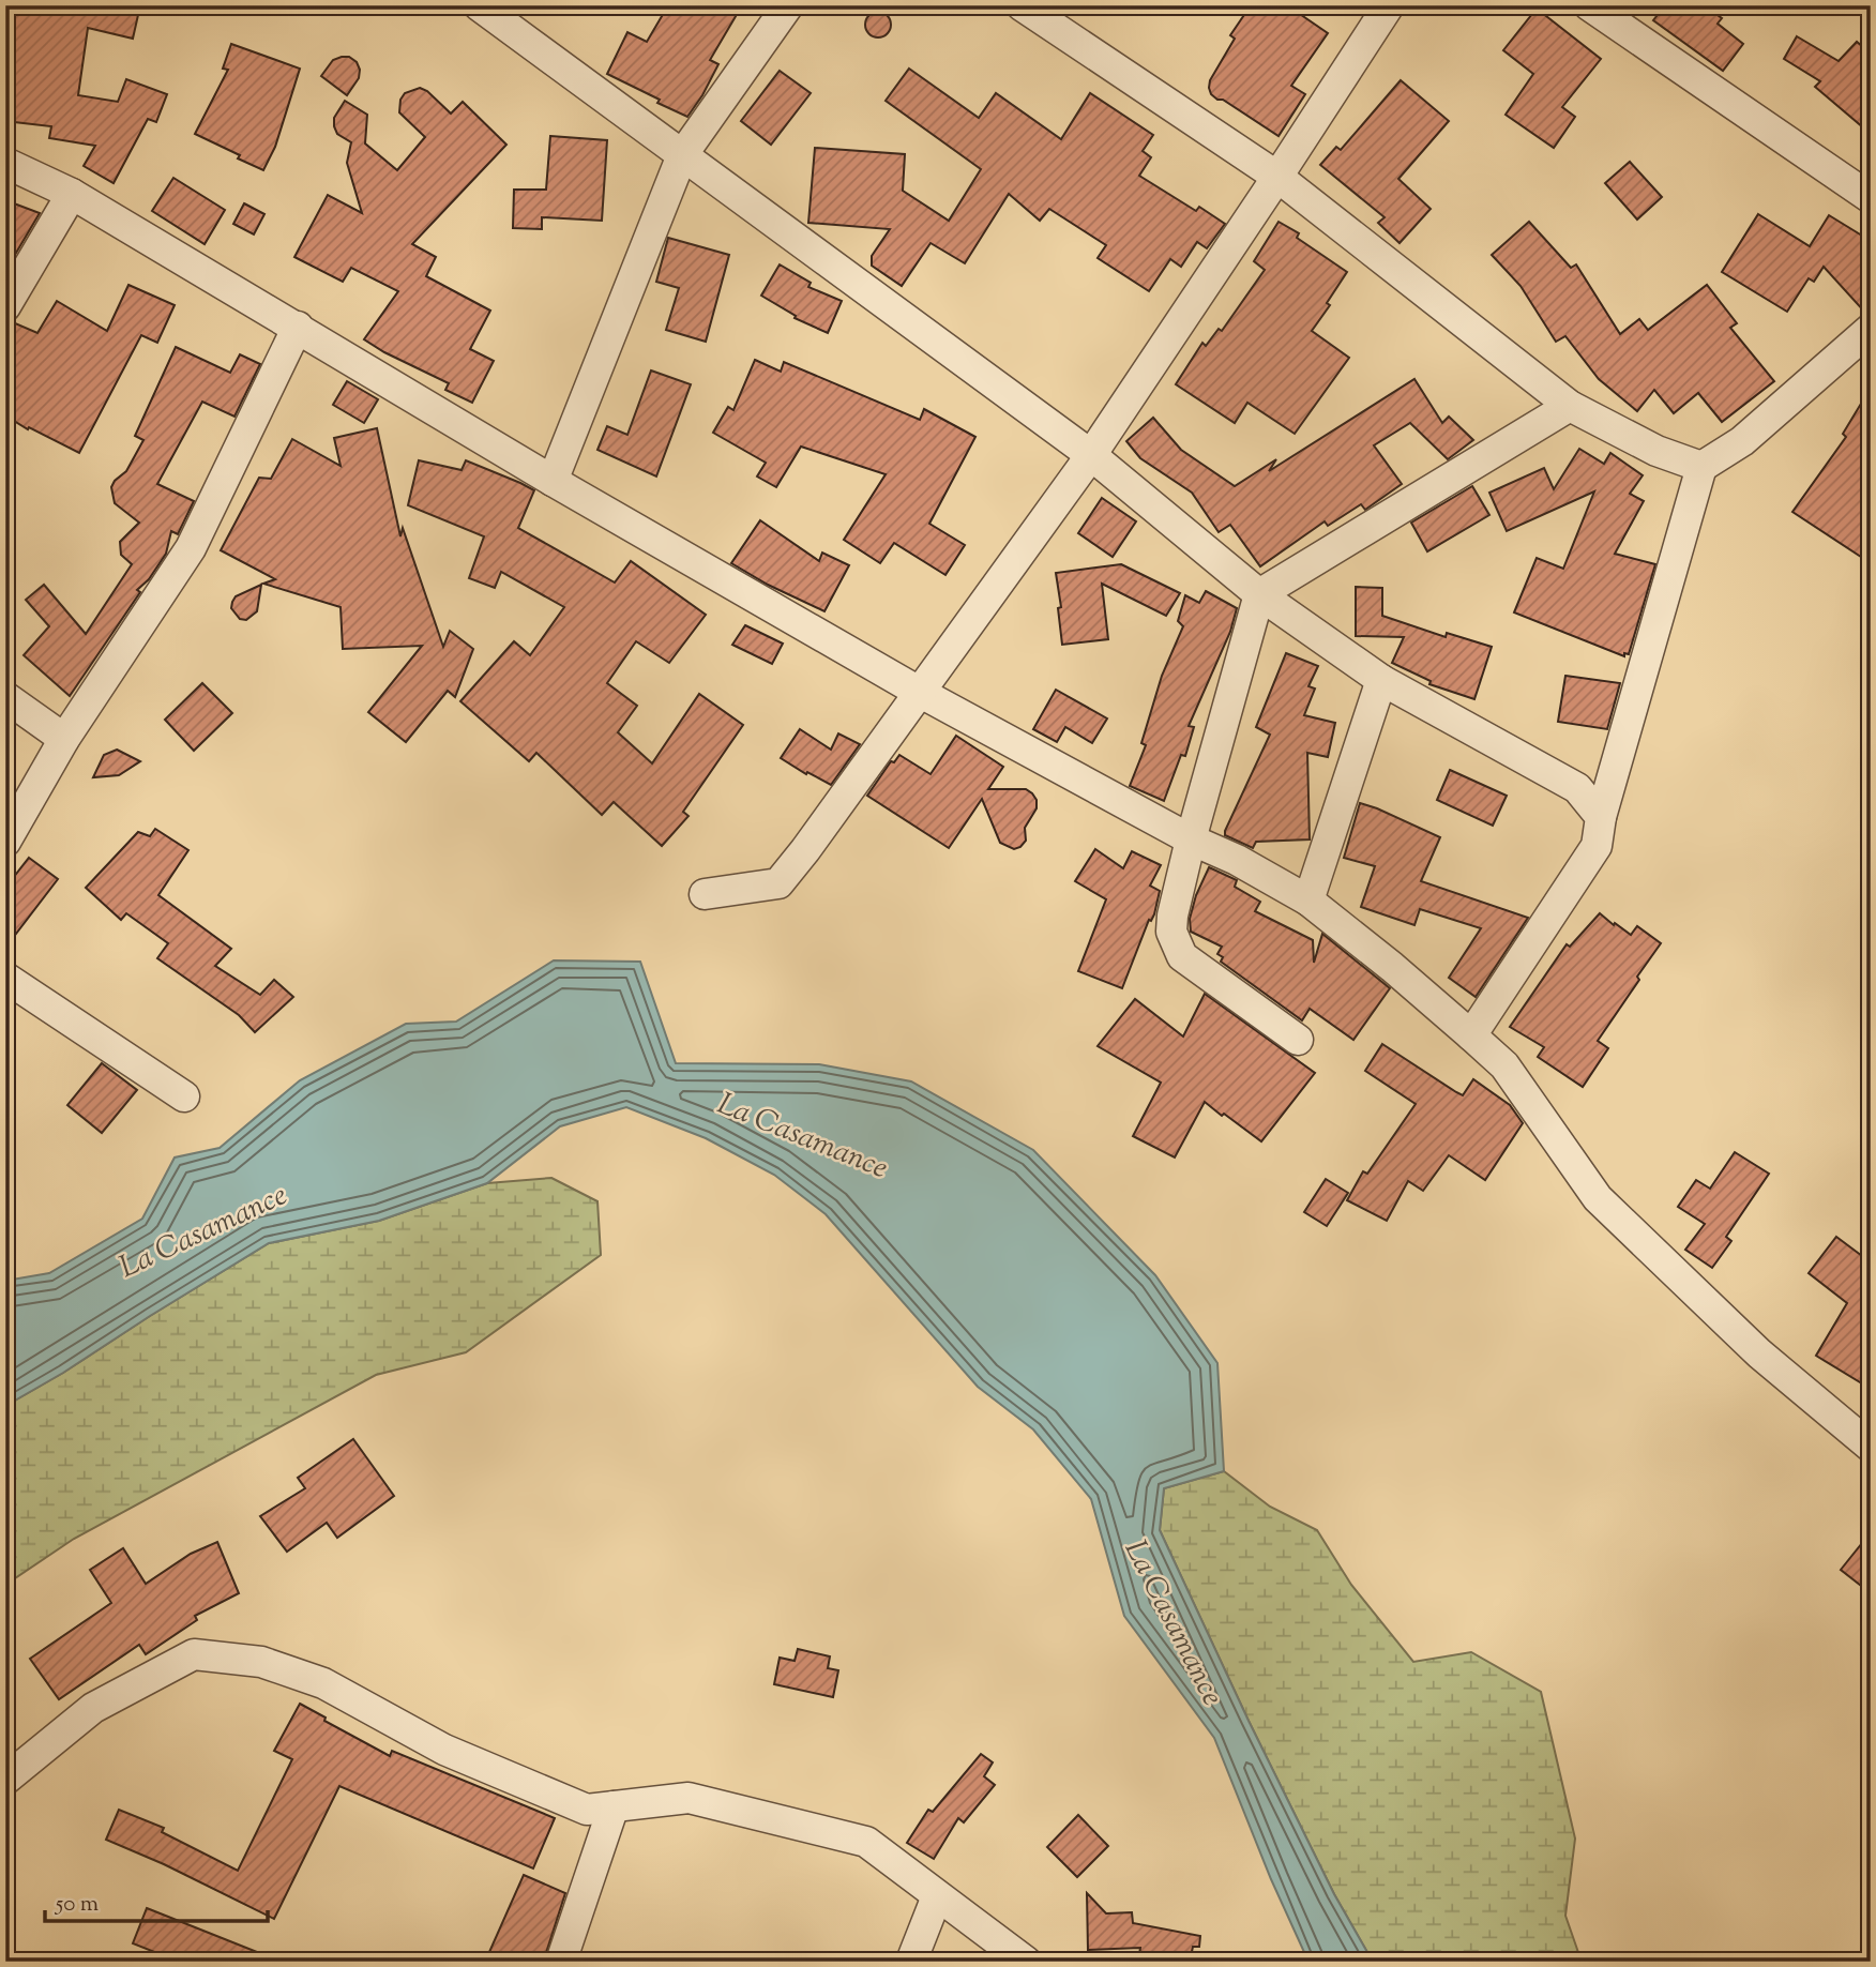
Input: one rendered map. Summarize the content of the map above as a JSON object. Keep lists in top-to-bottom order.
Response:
{
  "water": ["La Casamance"],
  "scale_bar": "50 m"
}
